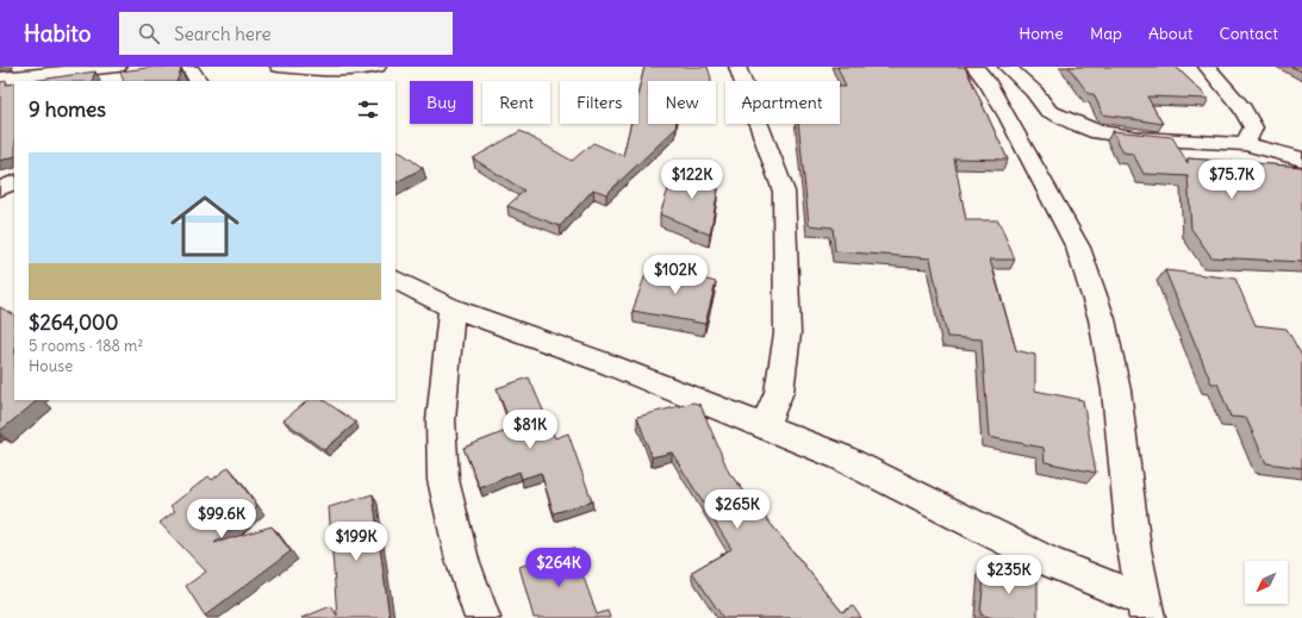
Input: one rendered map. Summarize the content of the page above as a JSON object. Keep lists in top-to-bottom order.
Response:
{
  "north": "bottom left",
  "page": {
    "header": "Habito",
    "search": "Search here",
    "nav": [
      "Home",
      "Map",
      "About",
      "Contact"
    ],
    "chip": [
      "Buy",
      "Rent",
      "Filters",
      "New",
      "Apartment"
    ],
    "heading": "9 homes",
    "list": [
      {
        "name": "$264,000",
        "note": "5 rooms · 188 m² · House"
      }
    ],
    "price": [
      "$122K",
      "$75.7K",
      "$102K",
      "$81K",
      "$265K",
      "$99.6K",
      "$199K",
      "$264K",
      "$235K"
    ]
  }
}
